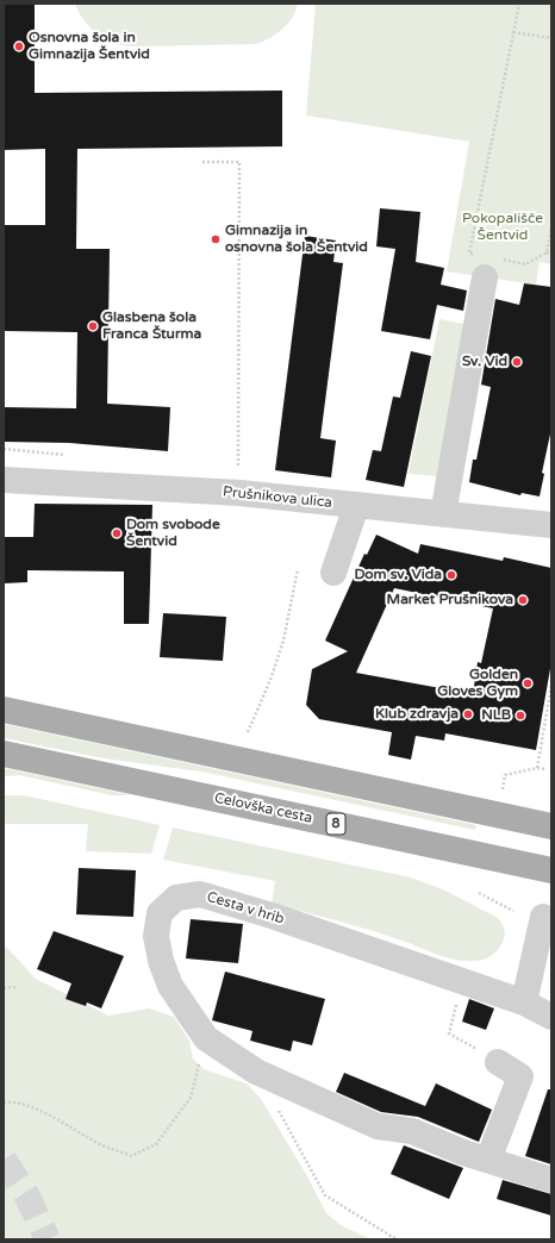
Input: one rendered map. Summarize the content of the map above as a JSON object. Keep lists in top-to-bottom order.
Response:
{
  "streets": {
    "main road": ["Celovška cesta", "8"],
    "street": ["Prušnikova ulica", "Cesta v hrib"]
  },
  "parks": ["Pokopališče Šentvid"],
  "places": [
    "Osnovna šola in Gimnazija Šentvid",
    "Gimnazija in osnovna šola Šentvid",
    "Glasbena šola Franca Šturma",
    "Sv. Vid",
    "Dom svobode Šentvid",
    "Dom sv. Vida",
    "Market Prušnikova",
    "Golden Gloves Gym",
    "Klub zdravja",
    "NLB"
  ]
}
